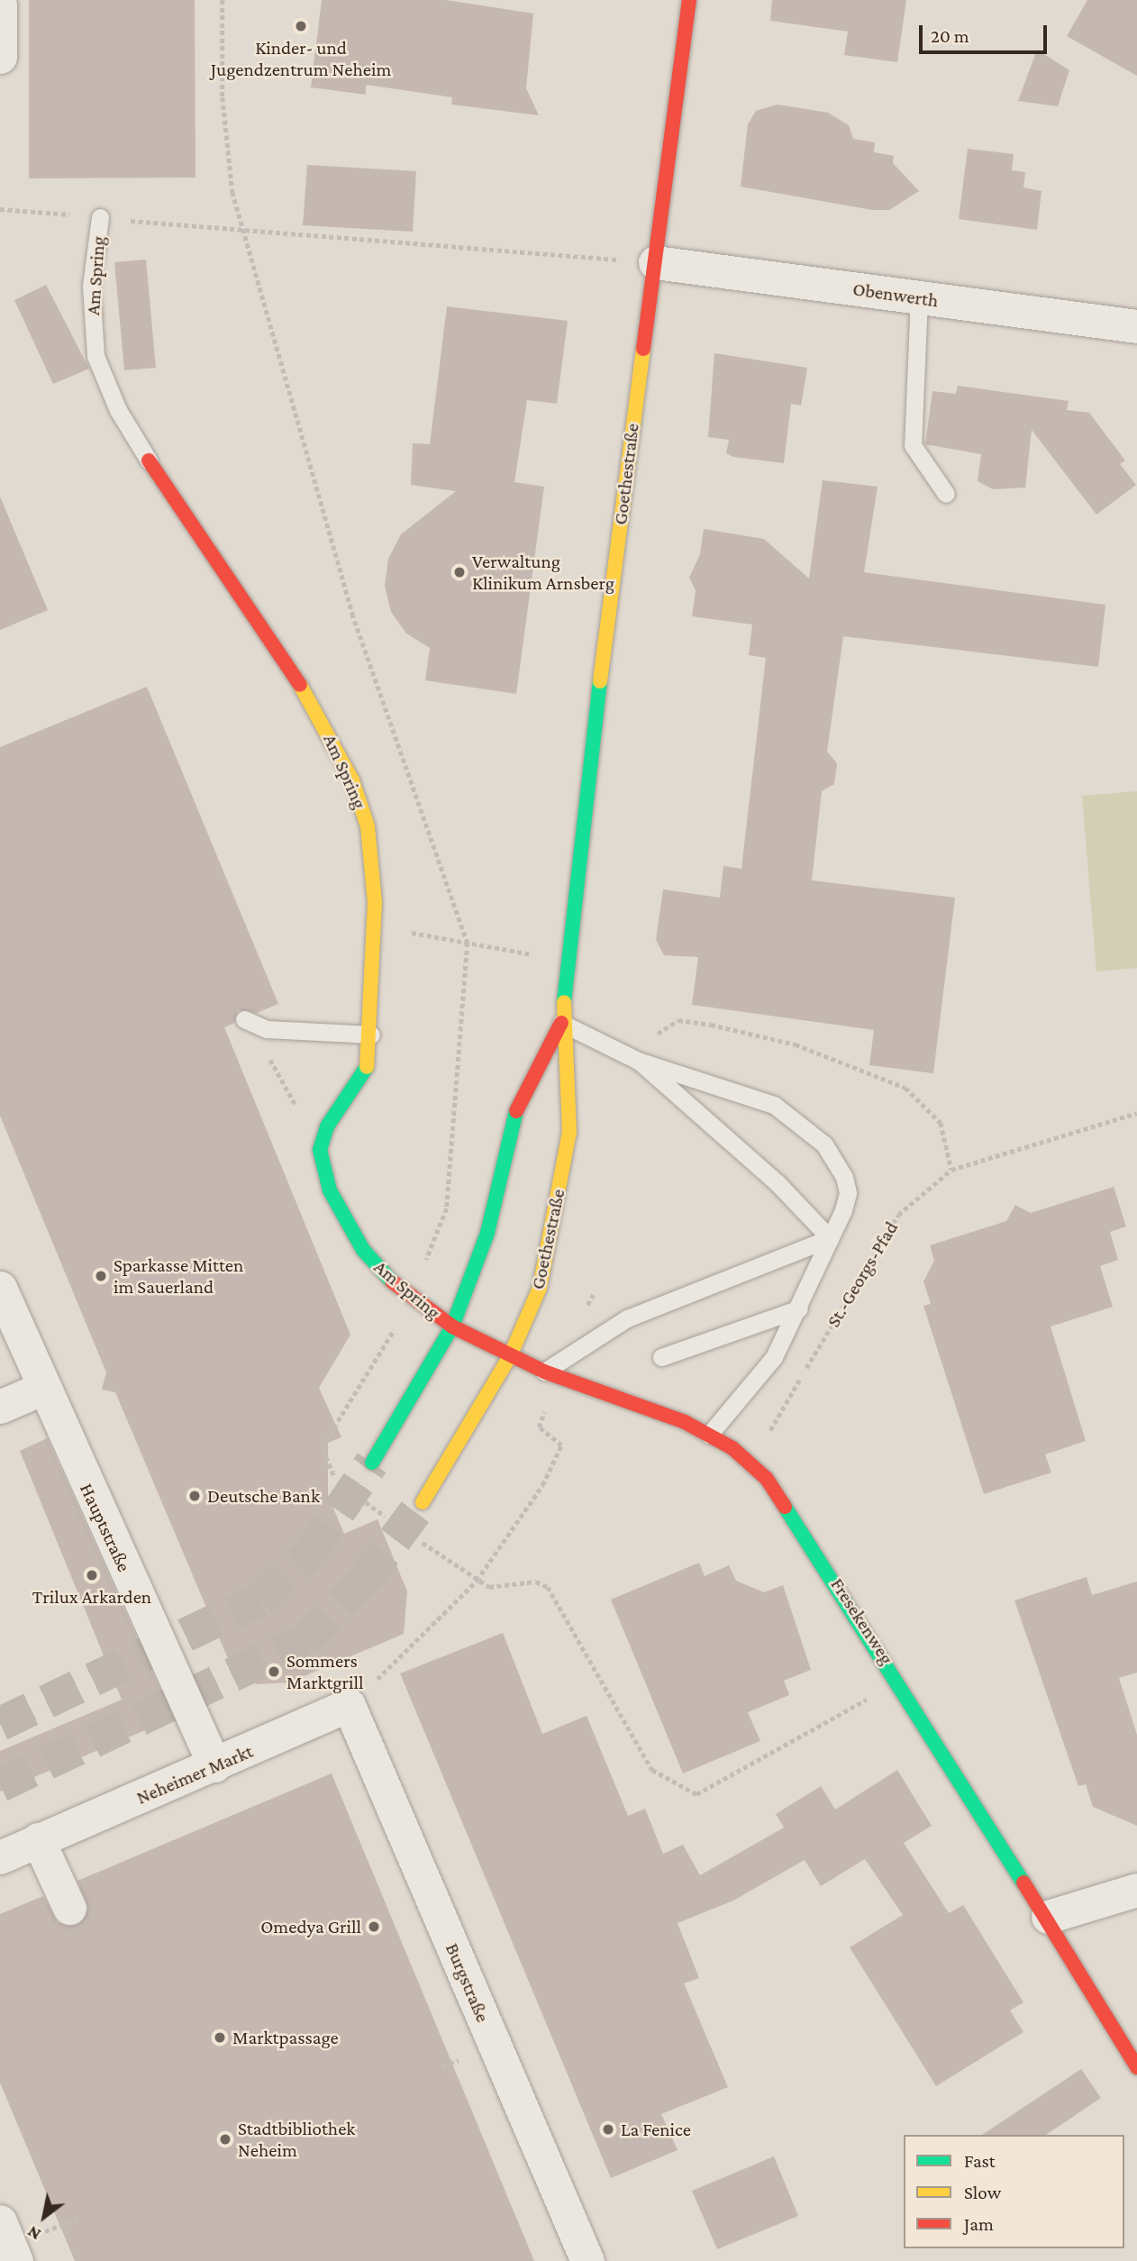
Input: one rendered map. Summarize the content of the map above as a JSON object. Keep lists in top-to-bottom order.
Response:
{
  "streets": {
    "street": [
      "Am Spring",
      "Obenwerth",
      "Goethestraße",
      "Hauptstraße",
      "Fresekenweg",
      "Neheimer Markt",
      "Burgstraße"
    ],
    "path": ["St.-Georgs-Pfad"]
  },
  "crossings": [
    ["Am Spring", "Goethestraße"],
    ["Am Spring", "Fresekenweg"],
    ["Obenwerth", "Goethestraße"],
    ["Goethestraße", "Fresekenweg"],
    ["St.-Georgs-Pfad", "Fresekenweg"],
    ["Hauptstraße", "Neheimer Markt"],
    ["Neheimer Markt", "Burgstraße"]
  ],
  "places": [
    "Kinder- und Jugendzentrum Neheim",
    "Verwaltung Klinikum Arnsberg",
    "Sparkasse Mitten im Sauerland",
    "Deutsche Bank",
    "Trilux Arkarden",
    "Sommers Marktgrill",
    "Omedya Grill",
    "Marktpassage",
    "La Fenice",
    "Stadtbibliothek Neheim"
  ],
  "legend": ["Fast", "Slow", "Jam"],
  "scale_bar": "20 m",
  "north": "bottom left"
}
